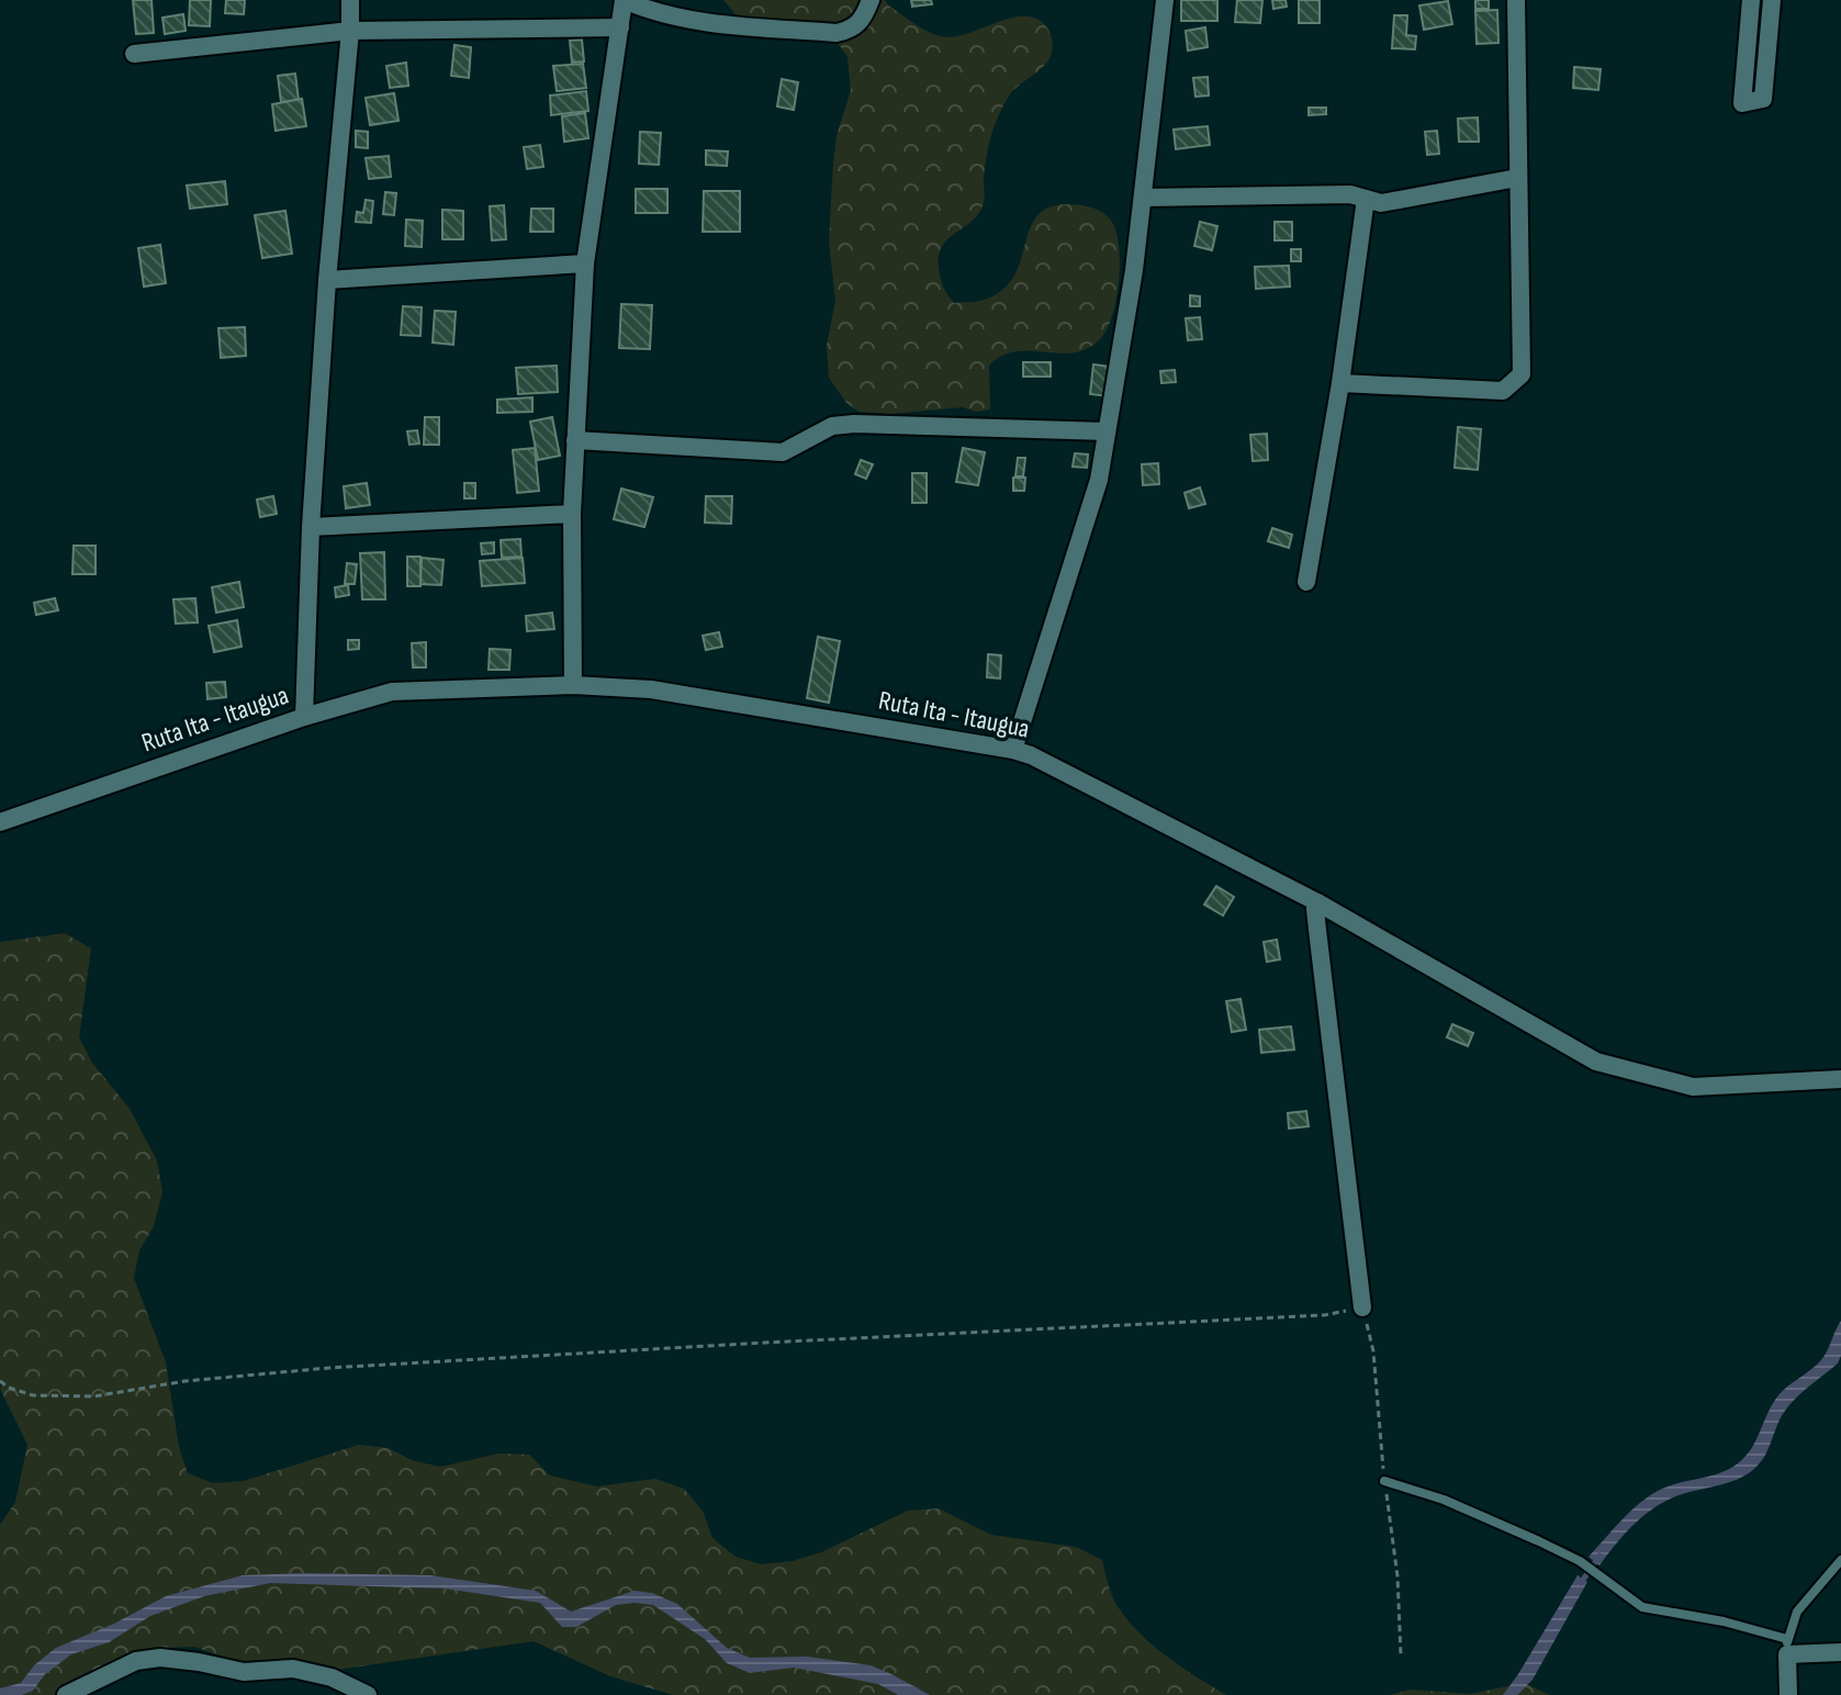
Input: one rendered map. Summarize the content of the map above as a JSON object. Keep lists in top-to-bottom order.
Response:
{
  "streets": {
    "street": ["Ruta Ita - Itaugua"]
  }
}
